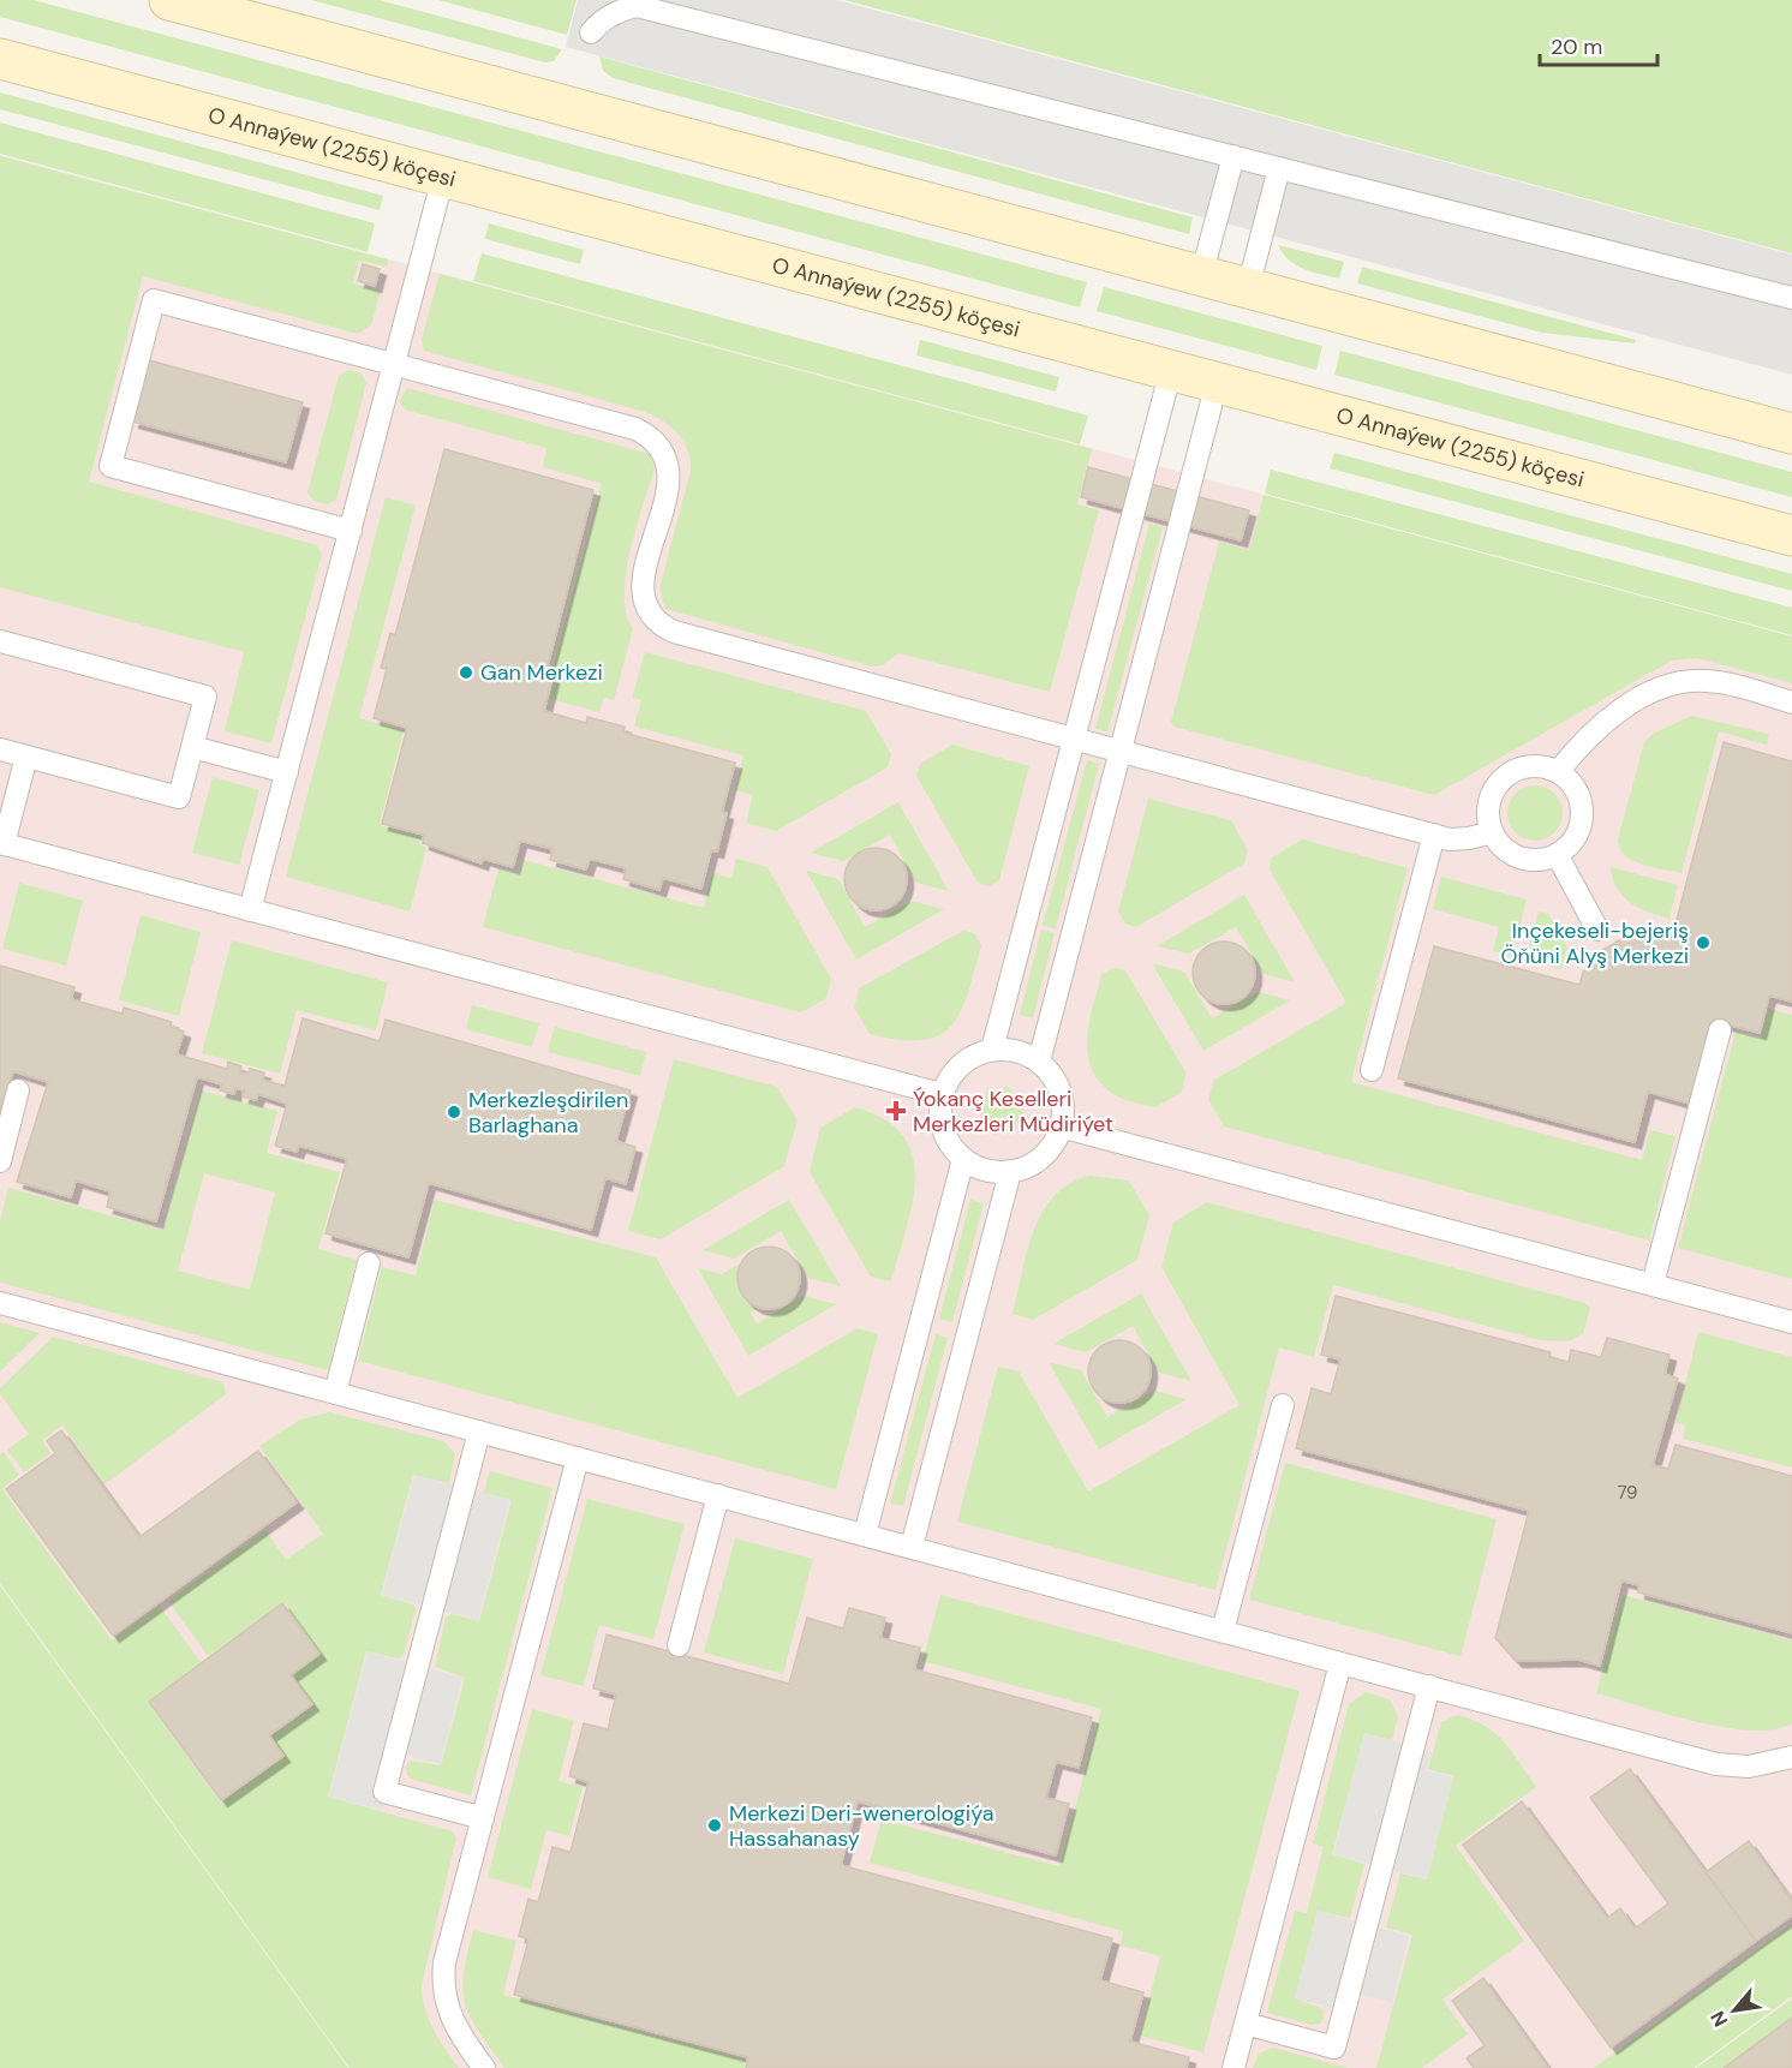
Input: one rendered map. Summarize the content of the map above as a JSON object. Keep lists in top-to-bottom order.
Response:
{
  "streets": {
    "main road": ["O Annaýew (2255) köçesi"]
  },
  "places": {
    "other": [
      "Gan Merkezi",
      "Inçekeseli-bejeriş Öňüni Alyş Merkezi",
      "Merkezleşdirilen Barlaghana",
      "Merkezi Deri-wenerologiýa Hassahanasy"
    ],
    "health": ["Ýokanç Keselleri Merkezleri Müdiriýet"]
  },
  "house_numbers": ["79"],
  "scale_bar": "20 m",
  "north": "bottom left"
}
